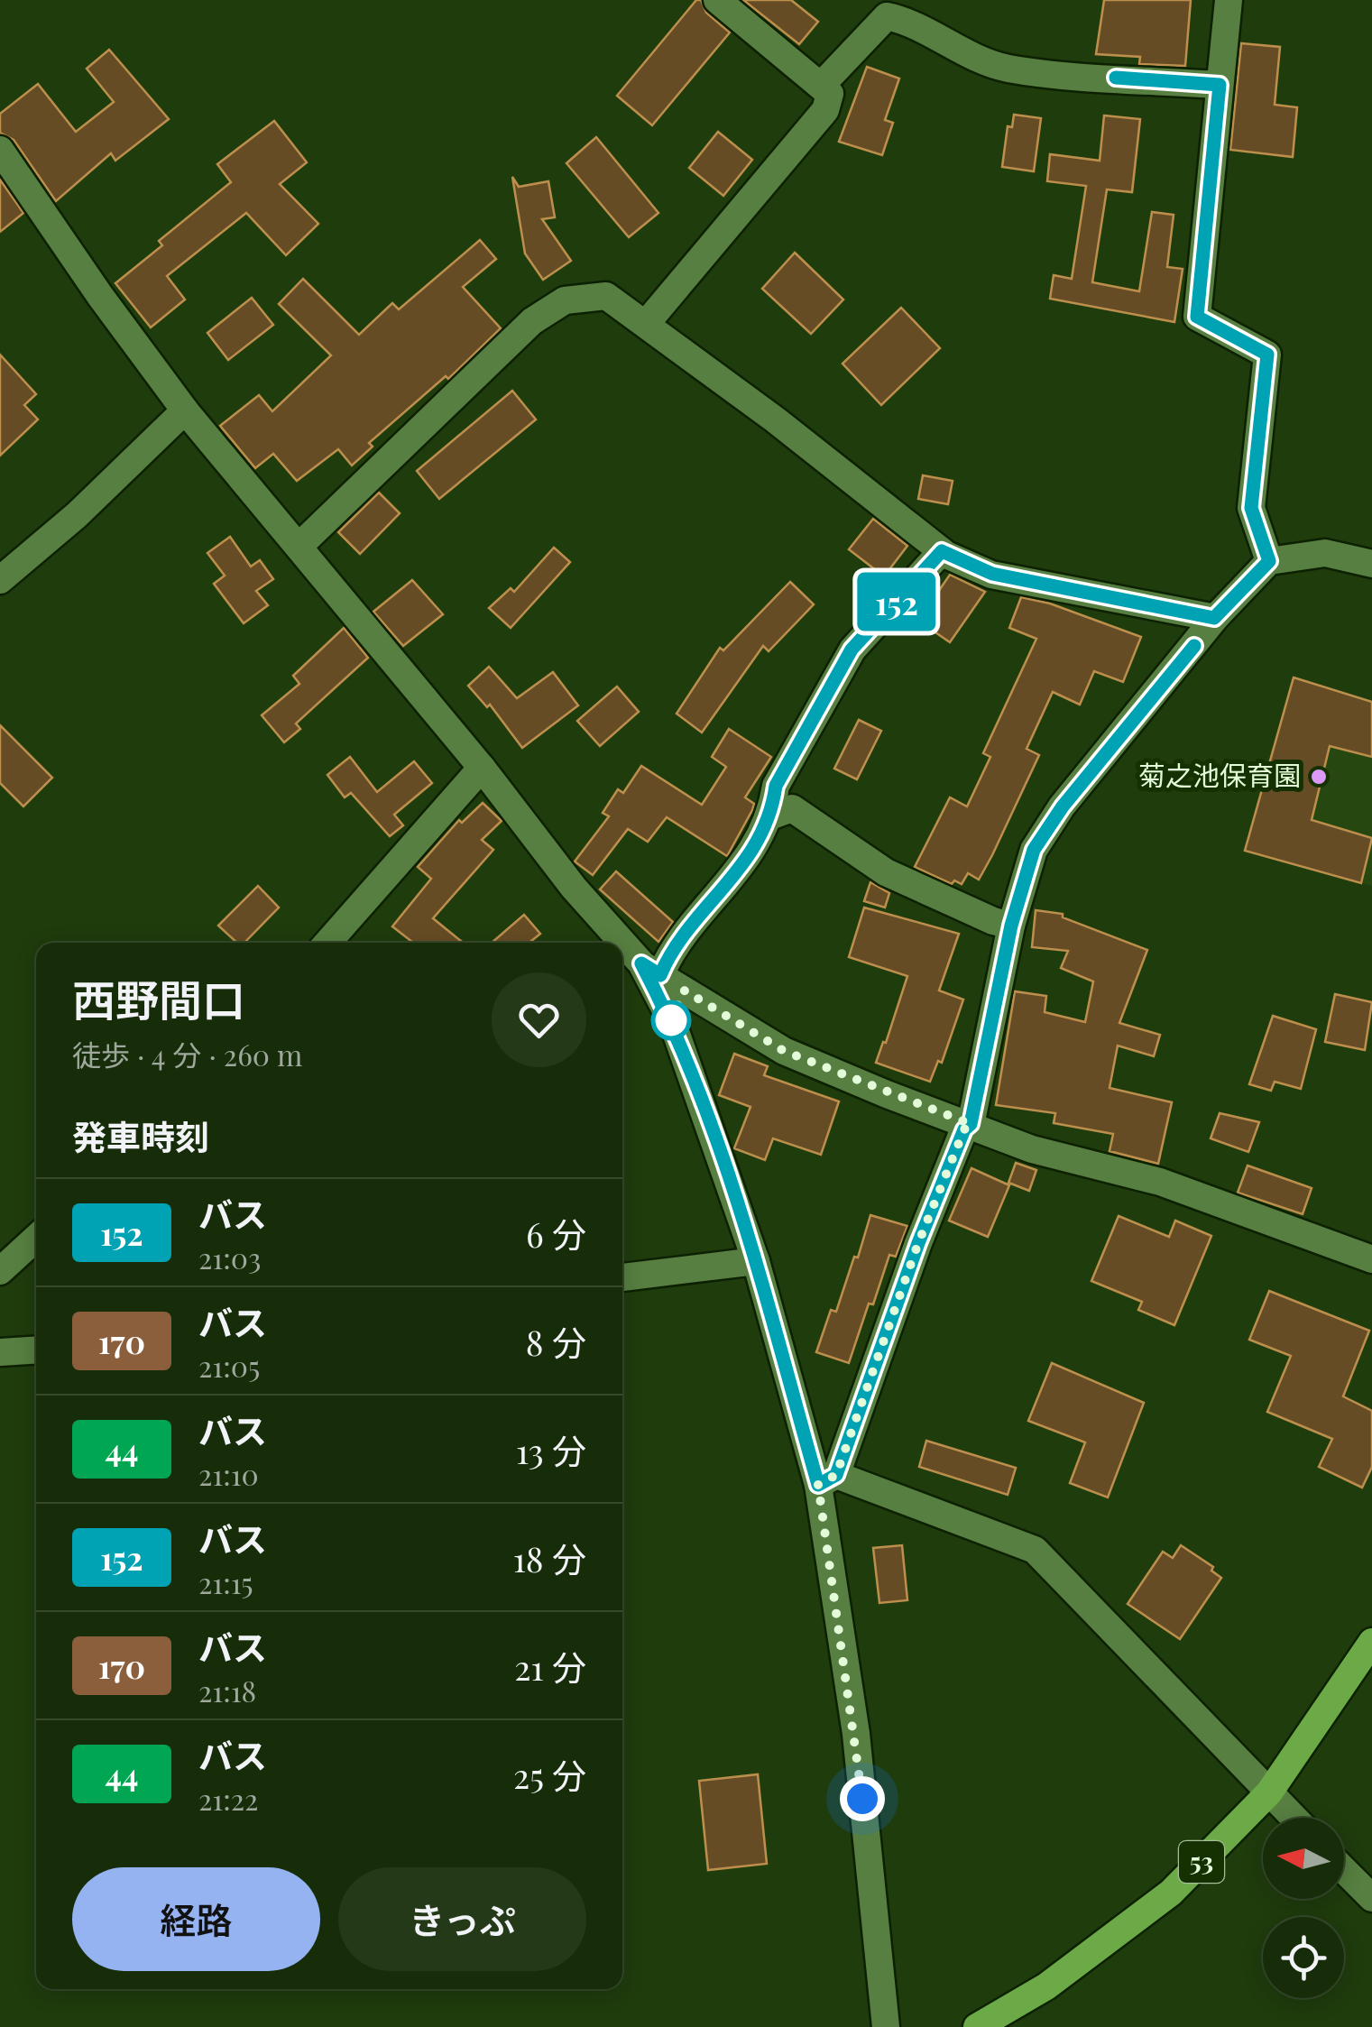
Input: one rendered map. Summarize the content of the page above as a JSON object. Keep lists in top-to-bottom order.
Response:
{
  "streets": {
    "main road": ["53"]
  },
  "places": ["菊之池保育園"],
  "lines": ["bus line 152"],
  "north": "left",
  "page": {
    "on_map": "152",
    "heading": [
      ["西野間口", "徒歩 · 4 分 · 260 m"],
      "発車時刻"
    ],
    "list": [
      {
        "mark": "152",
        "name": "バス",
        "note": "21:03",
        "value": "6 分"
      },
      {
        "mark": "170",
        "name": "バス",
        "note": "21:05",
        "value": "8 分"
      },
      {
        "mark": "44",
        "name": "バス",
        "note": "21:10",
        "value": "13 分"
      },
      {
        "mark": "152",
        "name": "バス",
        "note": "21:15",
        "value": "18 分"
      },
      {
        "mark": "170",
        "name": "バス",
        "note": "21:18",
        "value": "21 分"
      },
      {
        "mark": "44",
        "name": "バス",
        "note": "21:22",
        "value": "25 分"
      }
    ],
    "buttons": ["経路", "きっぷ"]
  }
}
